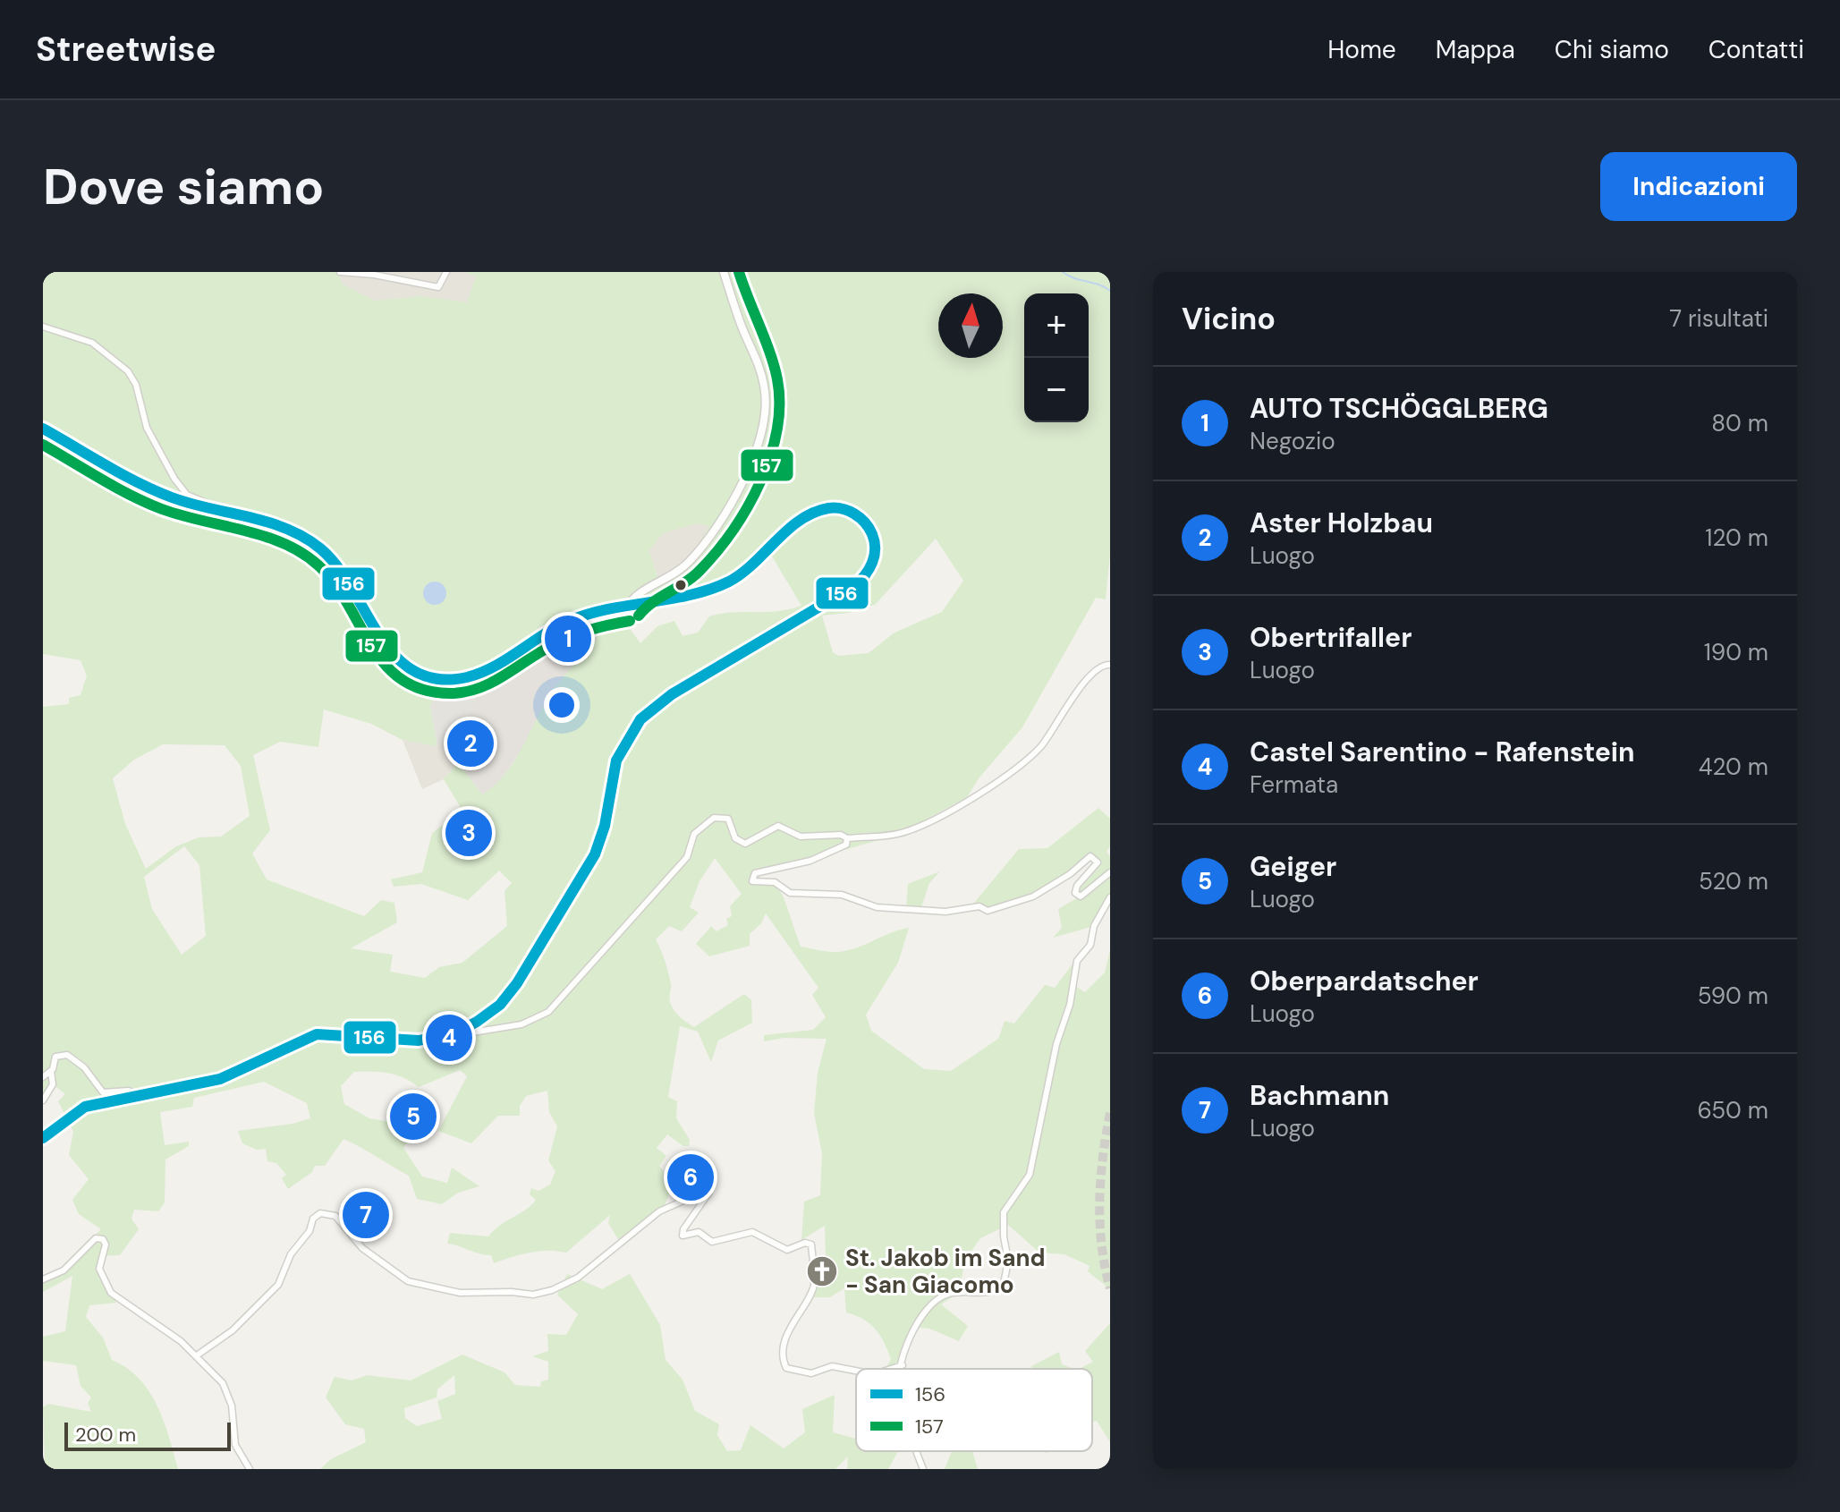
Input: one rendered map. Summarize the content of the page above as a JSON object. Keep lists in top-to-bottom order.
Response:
{
  "places": {
    "church": ["St. Jakob im Sand - San Giacomo"]
  },
  "lines": ["transit line 157", "transit line 156"],
  "legend": ["156", "157"],
  "scale_bar": "200 m",
  "north": "top",
  "page": {
    "header": "Streetwise",
    "nav": [
      "Home",
      "Mappa",
      "Chi siamo",
      "Contatti"
    ],
    "buttons": "Indicazioni",
    "title": "Dove siamo",
    "heading": ["Vicino", "7 risultati"],
    "map_buttons": ["+", "−"],
    "list": [
      {
        "mark": "1",
        "name": "AUTO TSCHÖGGLBERG",
        "note": "Negozio",
        "value": "80 m"
      },
      {
        "mark": "2",
        "name": "Aster Holzbau",
        "note": "Luogo",
        "value": "120 m"
      },
      {
        "mark": "3",
        "name": "Obertrifaller",
        "note": "Luogo",
        "value": "190 m"
      },
      {
        "mark": "4",
        "name": "Castel Sarentino - Rafenstein",
        "note": "Fermata",
        "value": "420 m"
      },
      {
        "mark": "5",
        "name": "Geiger",
        "note": "Luogo",
        "value": "520 m"
      },
      {
        "mark": "6",
        "name": "Oberpardatscher",
        "note": "Luogo",
        "value": "590 m"
      },
      {
        "mark": "7",
        "name": "Bachmann",
        "note": "Luogo",
        "value": "650 m"
      }
    ],
    "pins": [
      "1",
      "2",
      "3",
      "4",
      "5",
      "6",
      "7"
    ],
    "scale": "200 m"
  }
}
